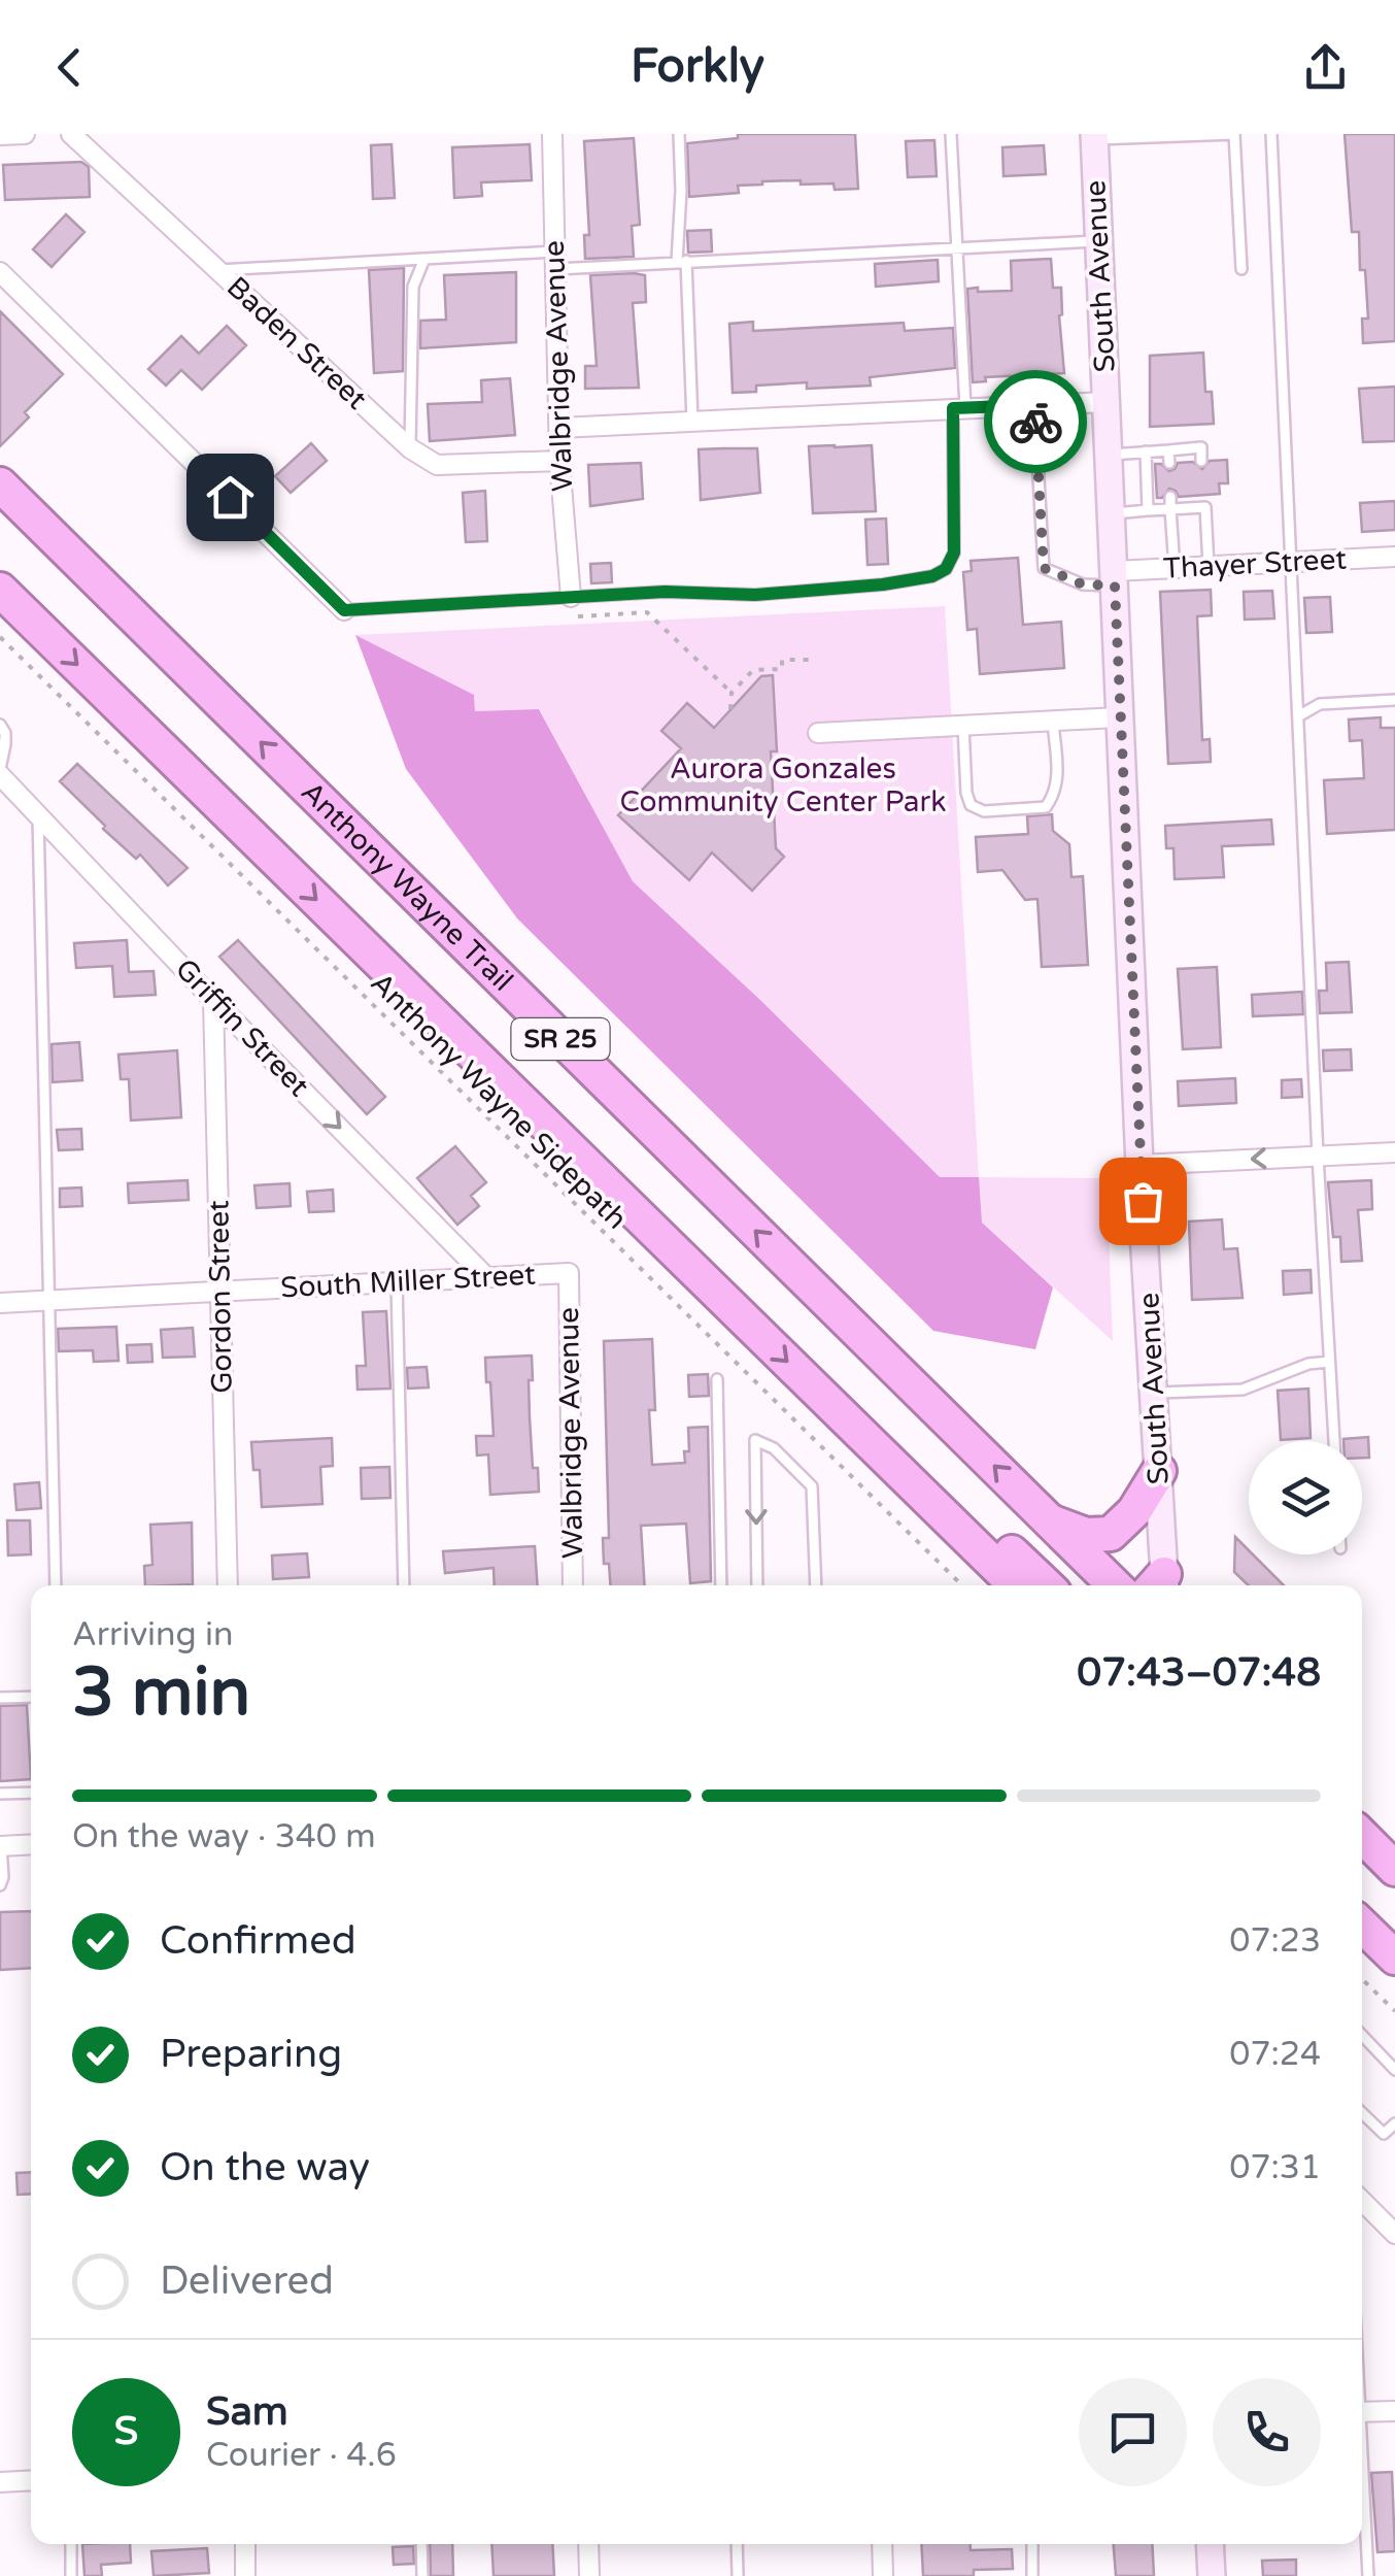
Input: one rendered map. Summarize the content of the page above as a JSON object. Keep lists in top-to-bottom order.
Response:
{
  "streets": {
    "highway": ["Anthony Wayne Trail", "SR 25"],
    "street": [
      "South Avenue",
      "Baden Street",
      "Walbridge Avenue",
      "Thayer Street",
      "Griffin Street",
      "South Miller Street",
      "Gordon Street"
    ],
    "path": ["Anthony Wayne Sidepath"]
  },
  "crossings": [
    ["South Avenue", "Thayer Street"],
    ["Baden Street", "Walbridge Avenue"],
    ["Walbridge Avenue", "South Miller Street"],
    ["Griffin Street", "South Miller Street"],
    ["Griffin Street", "Gordon Street"],
    ["South Miller Street", "Gordon Street"]
  ],
  "one_way": ["Griffin Street"],
  "parks": ["Aurora Gonzales Community Center Park"],
  "page": {
    "header": "Forkly",
    "heading": ["3 min", "Arriving in", "07:43–07:48"],
    "panel": ["Sam", "Courier · 4.6"],
    "bar": "On the way · 340 m",
    "list": [
      ["Confirmed", "07:23"],
      ["Preparing", "07:24"],
      ["On the way", "07:31"],
      "Delivered"
    ],
    "round": "S"
  }
}
